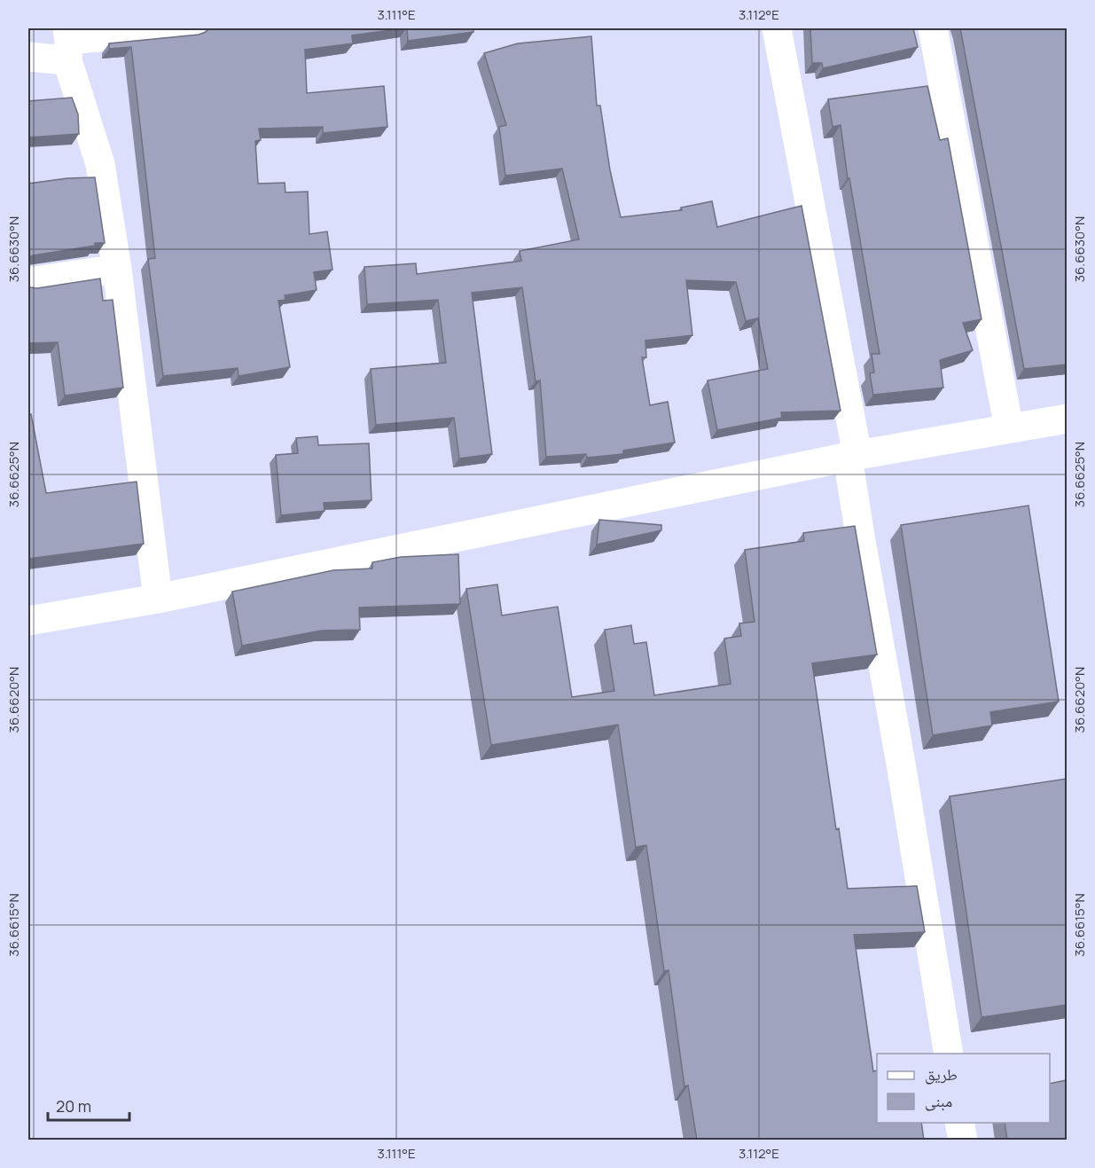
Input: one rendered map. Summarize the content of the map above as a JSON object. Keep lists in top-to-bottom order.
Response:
{
  "legend": ["طريق", "مبنى"],
  "scale_bar": "20 m",
  "coordinates": [
    "3.111°E",
    "3.112°E",
    "36.6630°N",
    "36.6625°N",
    "36.6620°N",
    "36.6615°N"
  ]
}
